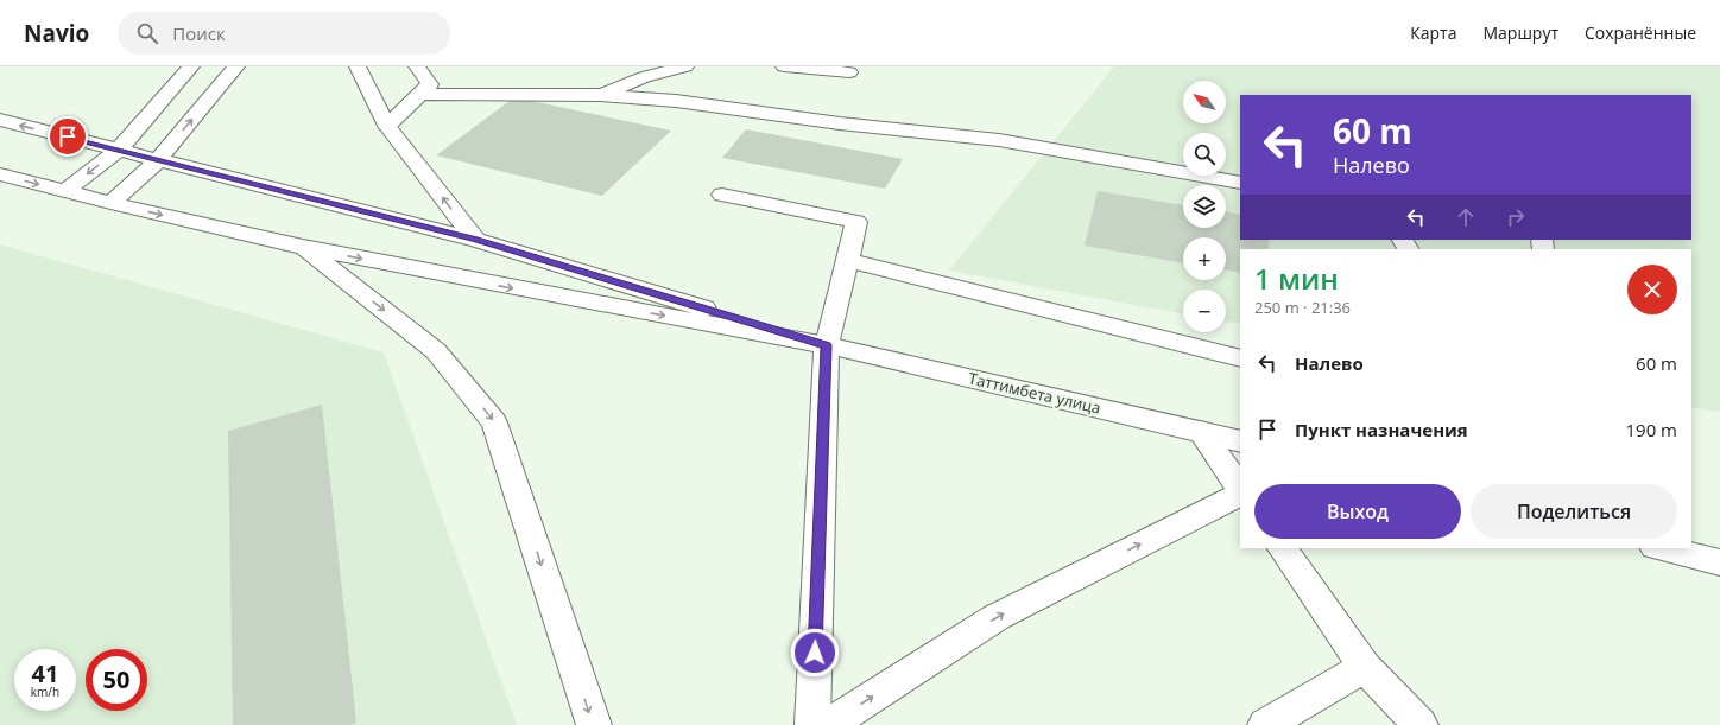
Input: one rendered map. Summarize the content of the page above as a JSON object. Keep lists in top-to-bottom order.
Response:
{
  "streets": {
    "main road": ["Таттимбета улица"]
  },
  "north": "top left",
  "page": {
    "header": "Navio",
    "search": "Поиск",
    "nav": ["Карта", "Маршрут", "Сохранённые"],
    "map_buttons": ["+", "−"],
    "turn": ["60 m", "Налево"],
    "heading": ["1 мин", "250 m · 21:36"],
    "list": [
      {
        "name": "Налево",
        "value": "60 m"
      },
      {
        "name": "Пункт назначения",
        "value": "190 m"
      }
    ],
    "buttons": ["Выход", "Поделиться"],
    "speed": "41 km/h",
    "limit": "50"
  }
}
